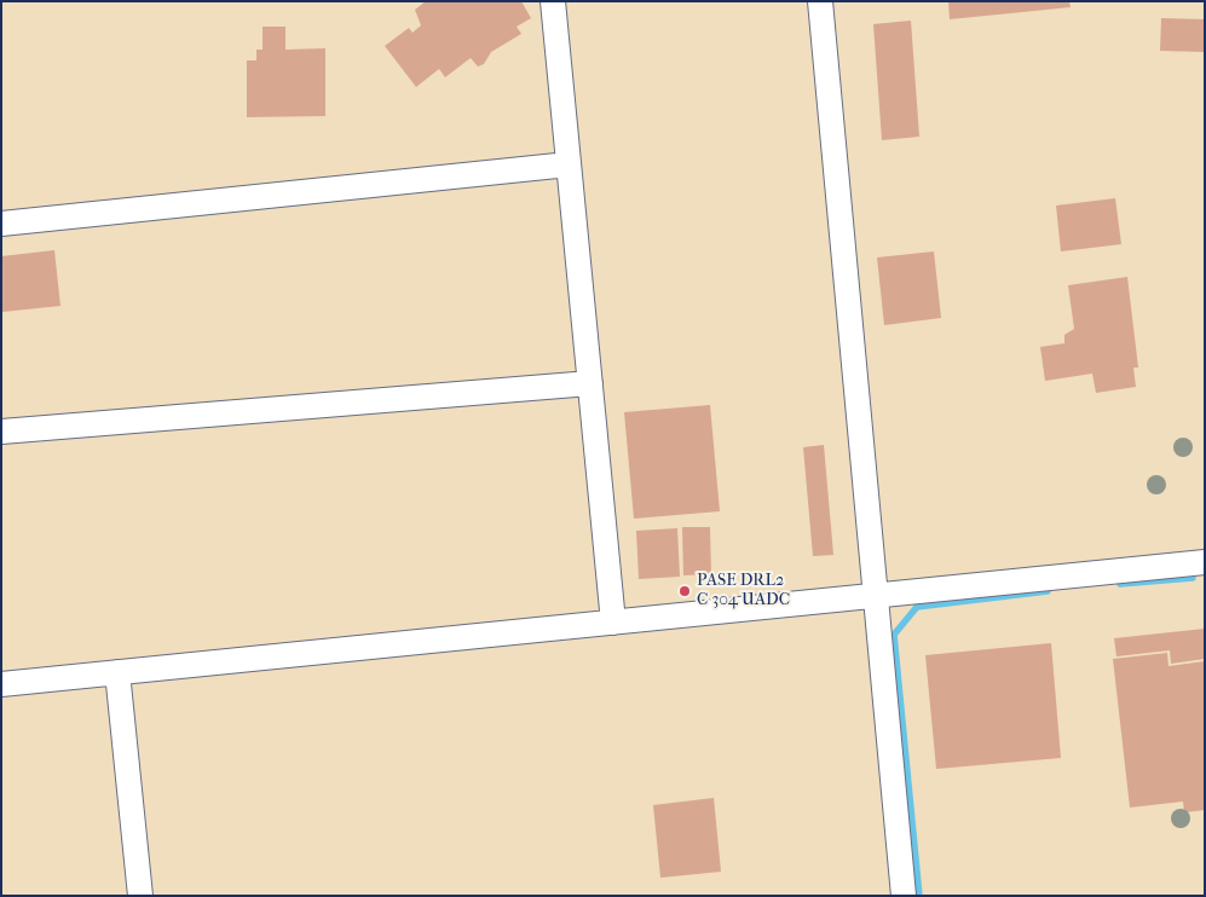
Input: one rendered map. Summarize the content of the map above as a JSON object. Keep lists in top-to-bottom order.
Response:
{
  "places": ["PASE DRL2 C 304 UADC"]
}
